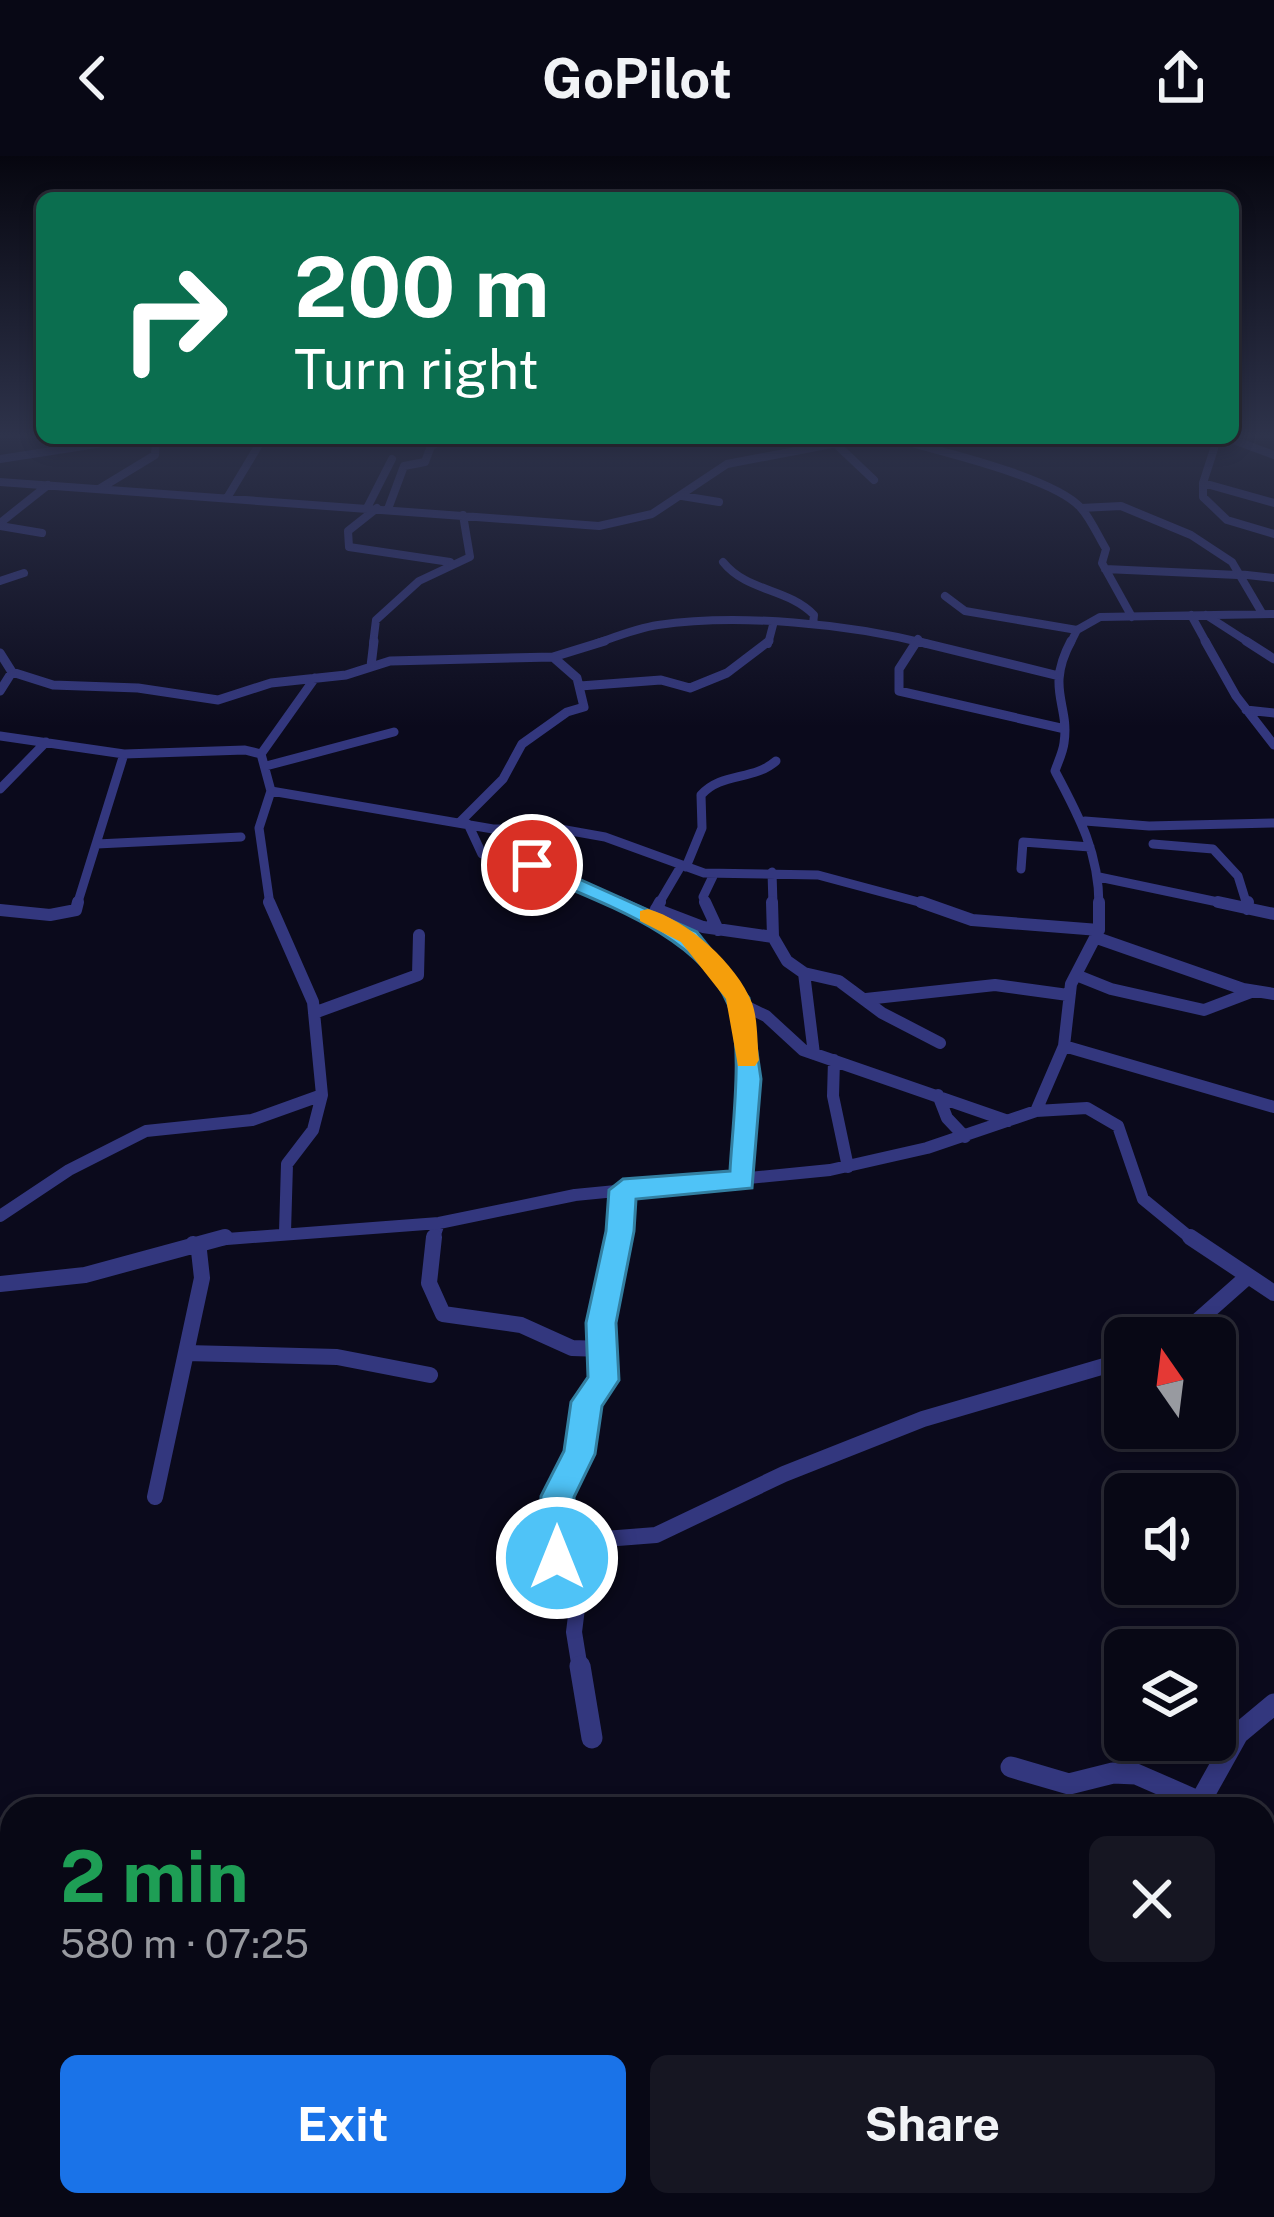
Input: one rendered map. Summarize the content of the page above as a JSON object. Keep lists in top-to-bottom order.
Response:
{
  "north": "top",
  "page": {
    "header": "GoPilot",
    "turn": ["200 m", "Turn right"],
    "heading": ["2 min", "580 m · 07:25"],
    "buttons": ["Exit", "Share"]
  }
}
